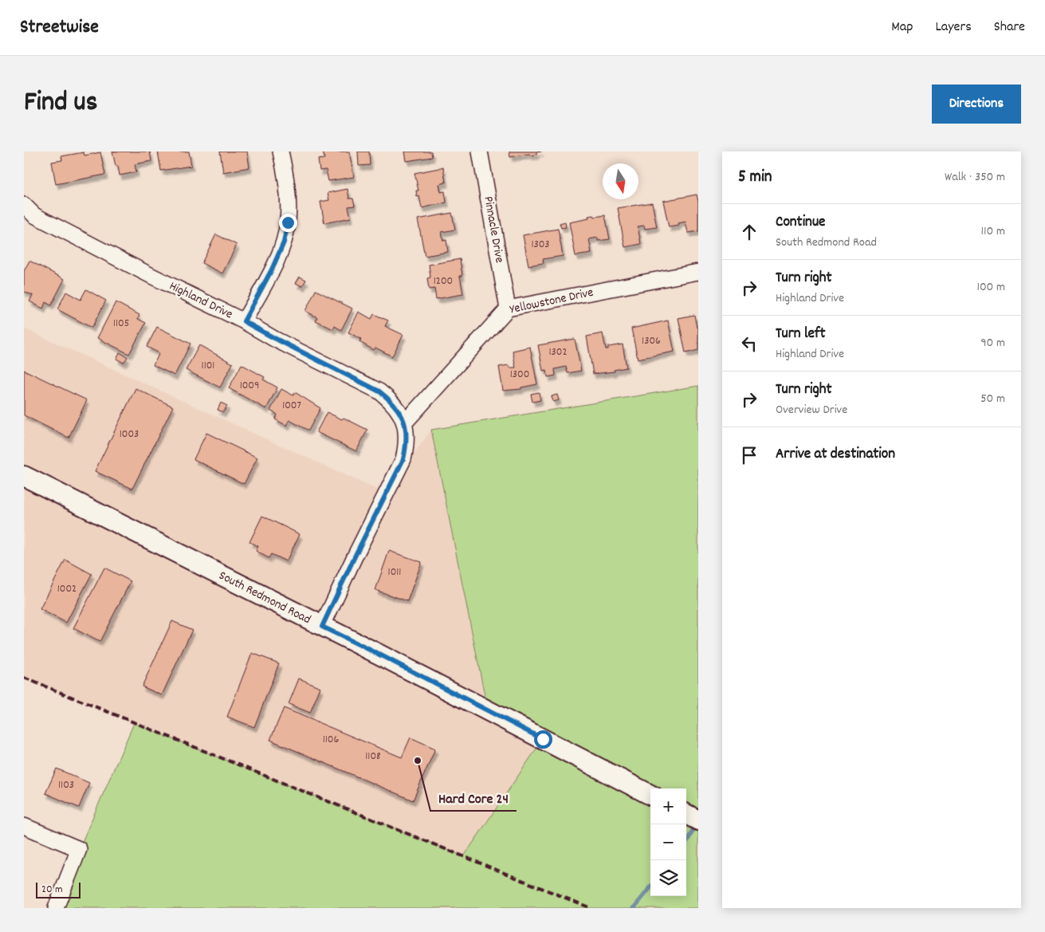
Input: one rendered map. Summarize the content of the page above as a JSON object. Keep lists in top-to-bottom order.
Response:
{
  "streets": {
    "street": [
      "Pinnacle Drive",
      "Highland Drive",
      "Yellowstone Drive",
      "South Redmond Road"
    ]
  },
  "crossings": [
    ["Pinnacle Drive", "Yellowstone Drive"],
    ["Highland Drive", "Yellowstone Drive"],
    ["Highland Drive", "South Redmond Road"]
  ],
  "places": ["Hard Core 24"],
  "house_numbers": [
    "1303",
    "1200",
    "1105",
    "1306",
    "1302",
    "1101",
    "1300",
    "1009",
    "1007",
    "1003",
    "1011",
    "1002",
    "1106",
    "1108",
    "1103"
  ],
  "scale_bar": "20 m",
  "north": "bottom",
  "page": {
    "header": "Streetwise",
    "nav": ["Map", "Layers", "Share"],
    "title": "Find us",
    "buttons": "Directions",
    "heading": ["5 min", "Walk · 350 m"],
    "list": [
      ["Continue", "South Redmond Road", "110 m"],
      ["Turn right", "Highland Drive", "100 m"],
      ["Turn left", "Highland Drive", "90 m"],
      ["Turn right", "Overview Drive", "50 m"],
      "Arrive at destination"
    ],
    "map_buttons": ["+", "−"],
    "scale": "20 m"
  }
}
